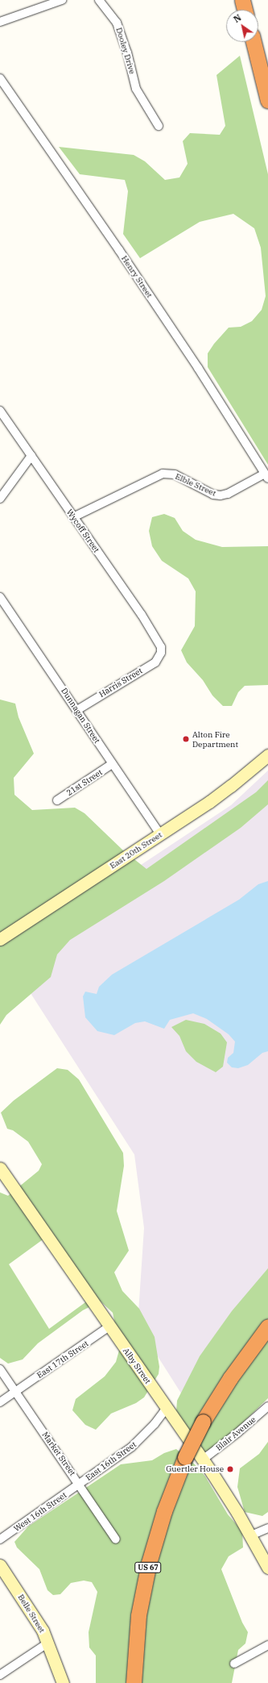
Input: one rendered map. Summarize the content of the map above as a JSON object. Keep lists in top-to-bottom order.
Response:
{
  "streets": {
    "highway": ["US 67"],
    "street": [
      "Dooley Drive",
      "Henry Street",
      "Elble Street",
      "Wycoff Street",
      "Harris Street",
      "Dunnagan Street",
      "21st Street",
      "East 20th Street",
      "East 17th Street",
      "Alby Street",
      "Blair Avenue",
      "Market Street",
      "East 16th Street",
      "West 16th Street",
      "Belle Street"
    ]
  },
  "crossings": [
    ["Henry Street", "Elble Street"],
    ["Elble Street", "Wycoff Street"],
    ["Wycoff Street", "Harris Street"],
    ["Harris Street", "Dunnagan Street"],
    ["Dunnagan Street", "21st Street"],
    ["Dunnagan Street", "East 20th Street"],
    ["East 17th Street", "Alby Street"],
    ["East 17th Street", "Market Street"],
    ["Alby Street", "Blair Avenue"],
    ["Alby Street", "East 16th Street"],
    ["Market Street", "East 16th Street"],
    ["Market Street", "West 16th Street"],
    ["East 16th Street", "West 16th Street"]
  ],
  "places": ["Alton Fire Department", "Guertler House"],
  "north": "top left"
}
